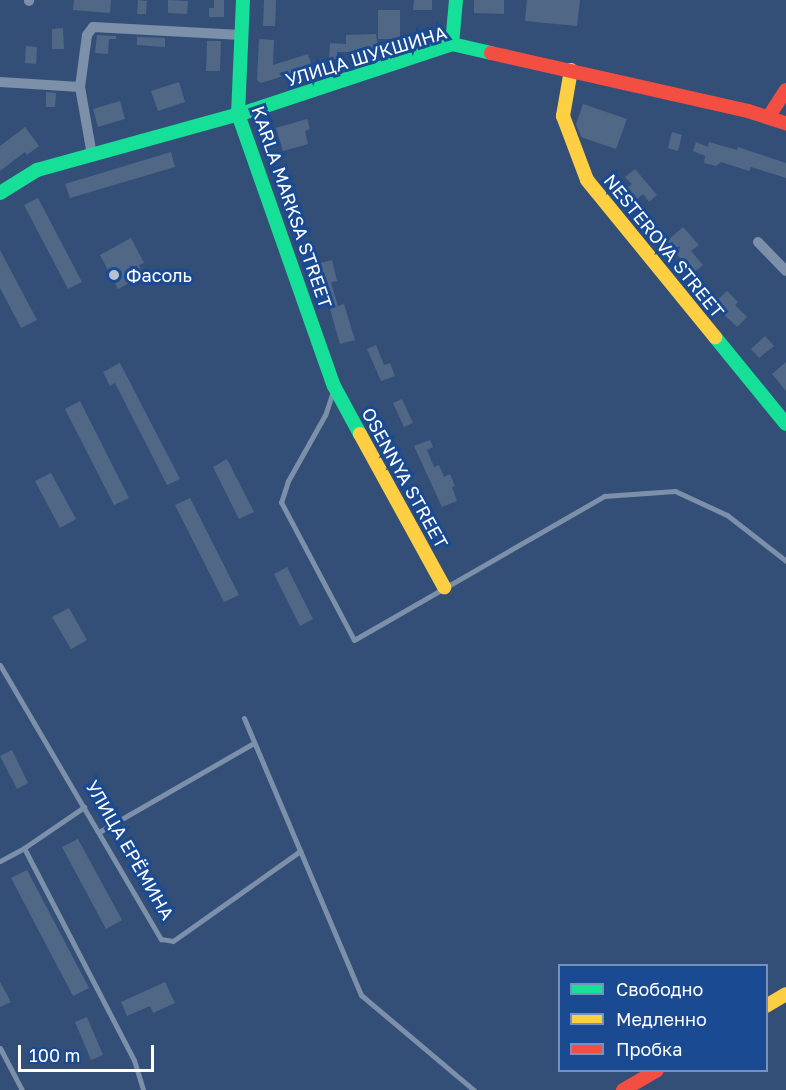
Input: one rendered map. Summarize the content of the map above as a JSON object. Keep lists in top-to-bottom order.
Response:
{
  "streets": {
    "street": [
      "УЛИЦА ШУКШИНА",
      "KARLA MARKSA STREET",
      "NESTEROVA STREET",
      "OSENNYA STREET"
    ],
    "lane": ["УЛИЦА ЕРЁМИНА"]
  },
  "crossings": [
    ["УЛИЦА ШУКШИНА", "KARLA MARKSA STREET"],
    ["УЛИЦА ШУКШИНА", "NESTEROVA STREET"],
    ["KARLA MARKSA STREET", "OSENNYA STREET"]
  ],
  "places": ["Фасоль"],
  "legend": ["Свободно", "Медленно", "Пробка"],
  "scale_bar": "100 m"
}
